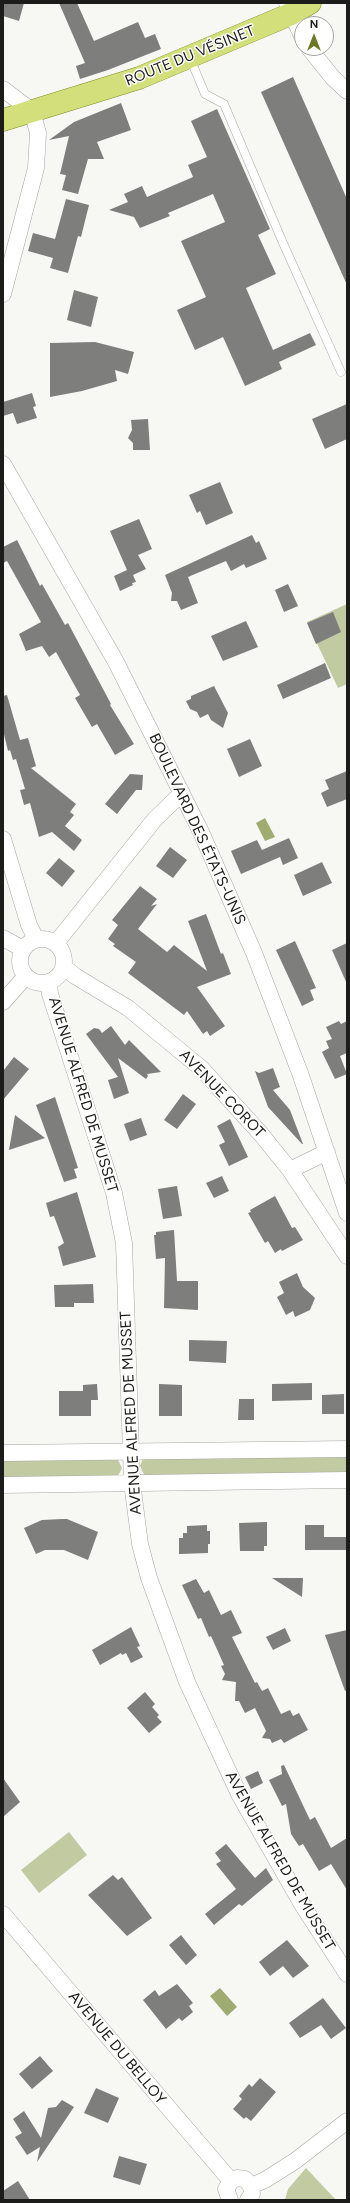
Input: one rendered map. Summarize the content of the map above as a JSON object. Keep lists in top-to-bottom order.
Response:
{
  "streets": {
    "main road": ["ROUTE DU VÉSINET"],
    "street": [
      "BOULEVARD DES ÉTATS-UNIS",
      "AVENUE COROT",
      "AVENUE ALFRED DE MUSSET",
      "AVENUE DU BELLOY"
    ]
  },
  "crossings": [
    ["AVENUE COROT", "AVENUE ALFRED DE MUSSET"]
  ],
  "north": "top"
}
